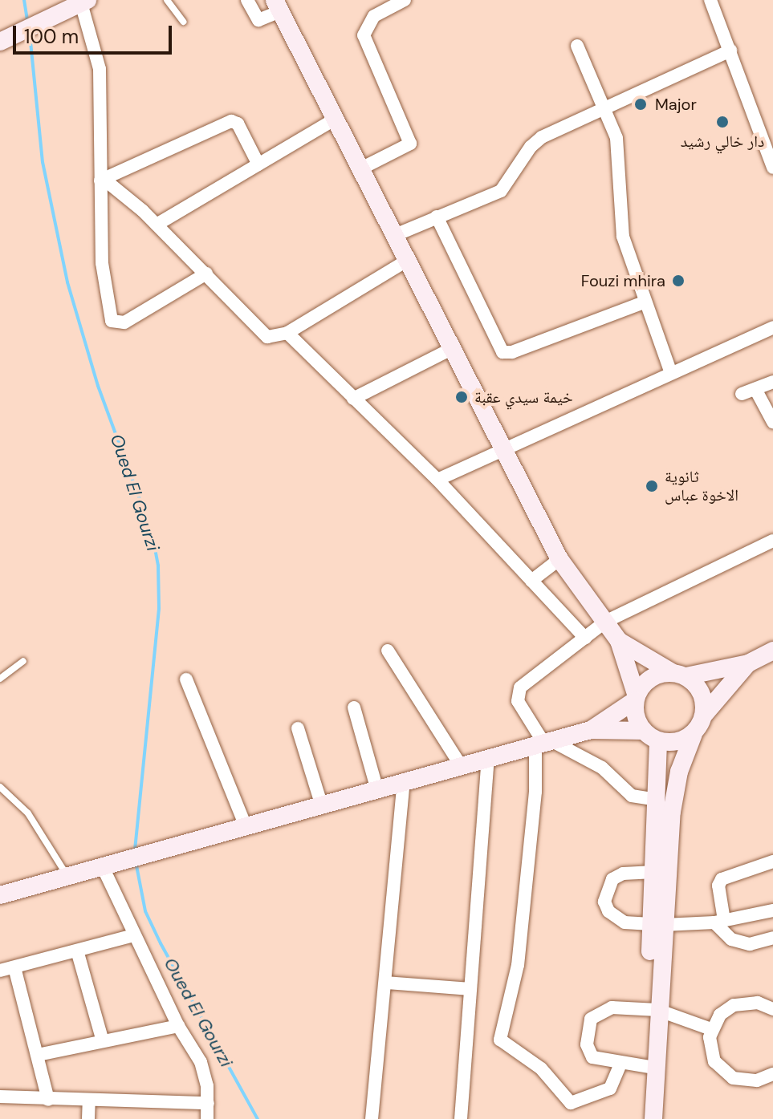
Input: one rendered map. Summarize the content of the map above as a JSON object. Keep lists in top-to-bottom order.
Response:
{
  "water": ["Oued El Gourzi"],
  "places": [
    "Major",
    "دار خالي رشيد",
    "Fouzi mhira",
    "خيمة سيدي عقبة",
    "ثانوية الاخوة عباس"
  ],
  "scale_bar": "100 m"
}
